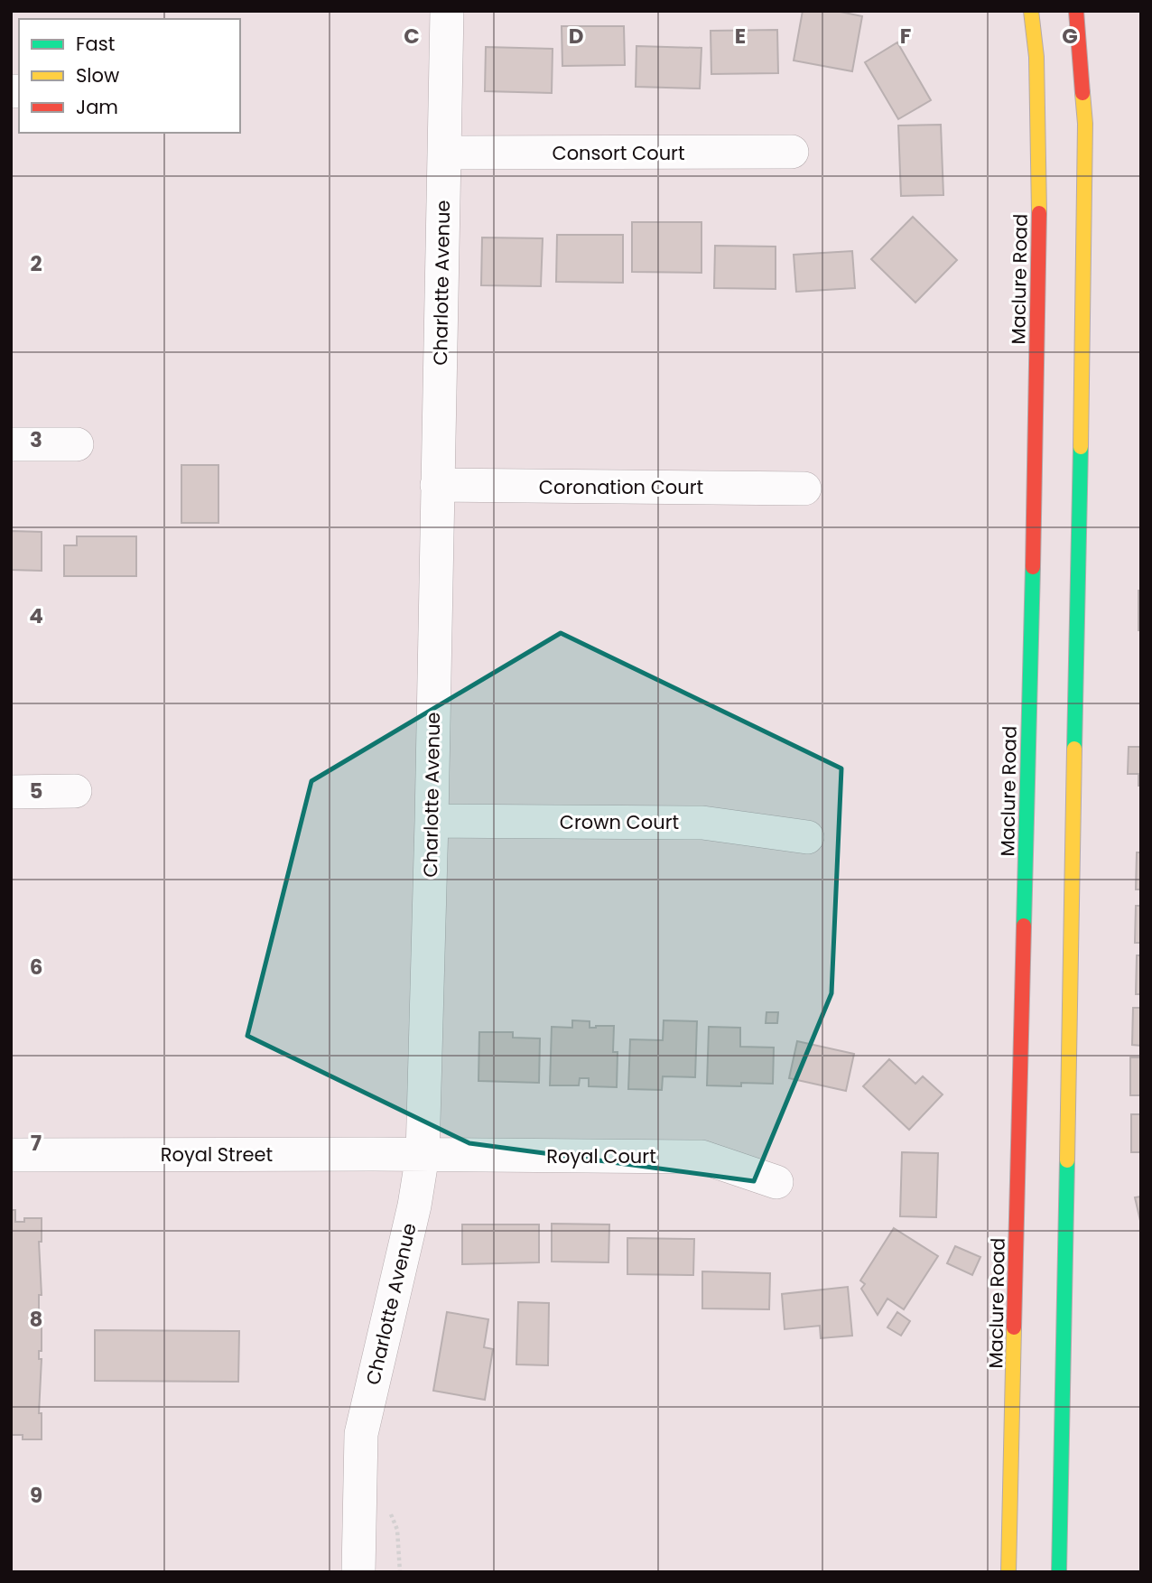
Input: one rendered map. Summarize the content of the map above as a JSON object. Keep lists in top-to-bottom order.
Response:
{
  "streets": {
    "main road": ["Maclure Road"],
    "street": [
      "Consort Court",
      "Charlotte Avenue",
      "Coronation Court",
      "Crown Court",
      "Royal Street",
      "Royal Court"
    ]
  },
  "crossings": [
    ["Consort Court", "Charlotte Avenue"],
    ["Charlotte Avenue", "Coronation Court"],
    ["Charlotte Avenue", "Crown Court"],
    ["Charlotte Avenue", "Royal Street"],
    ["Charlotte Avenue", "Royal Court"],
    ["Royal Street", "Royal Court"]
  ],
  "legend": ["Fast", "Slow", "Jam"],
  "grid": {
    "columns": [
      "C",
      "D",
      "E",
      "F",
      "G"
    ],
    "rows": [
      "2",
      "3",
      "4",
      "5",
      "6",
      "7",
      "8",
      "9"
    ]
  }
}
